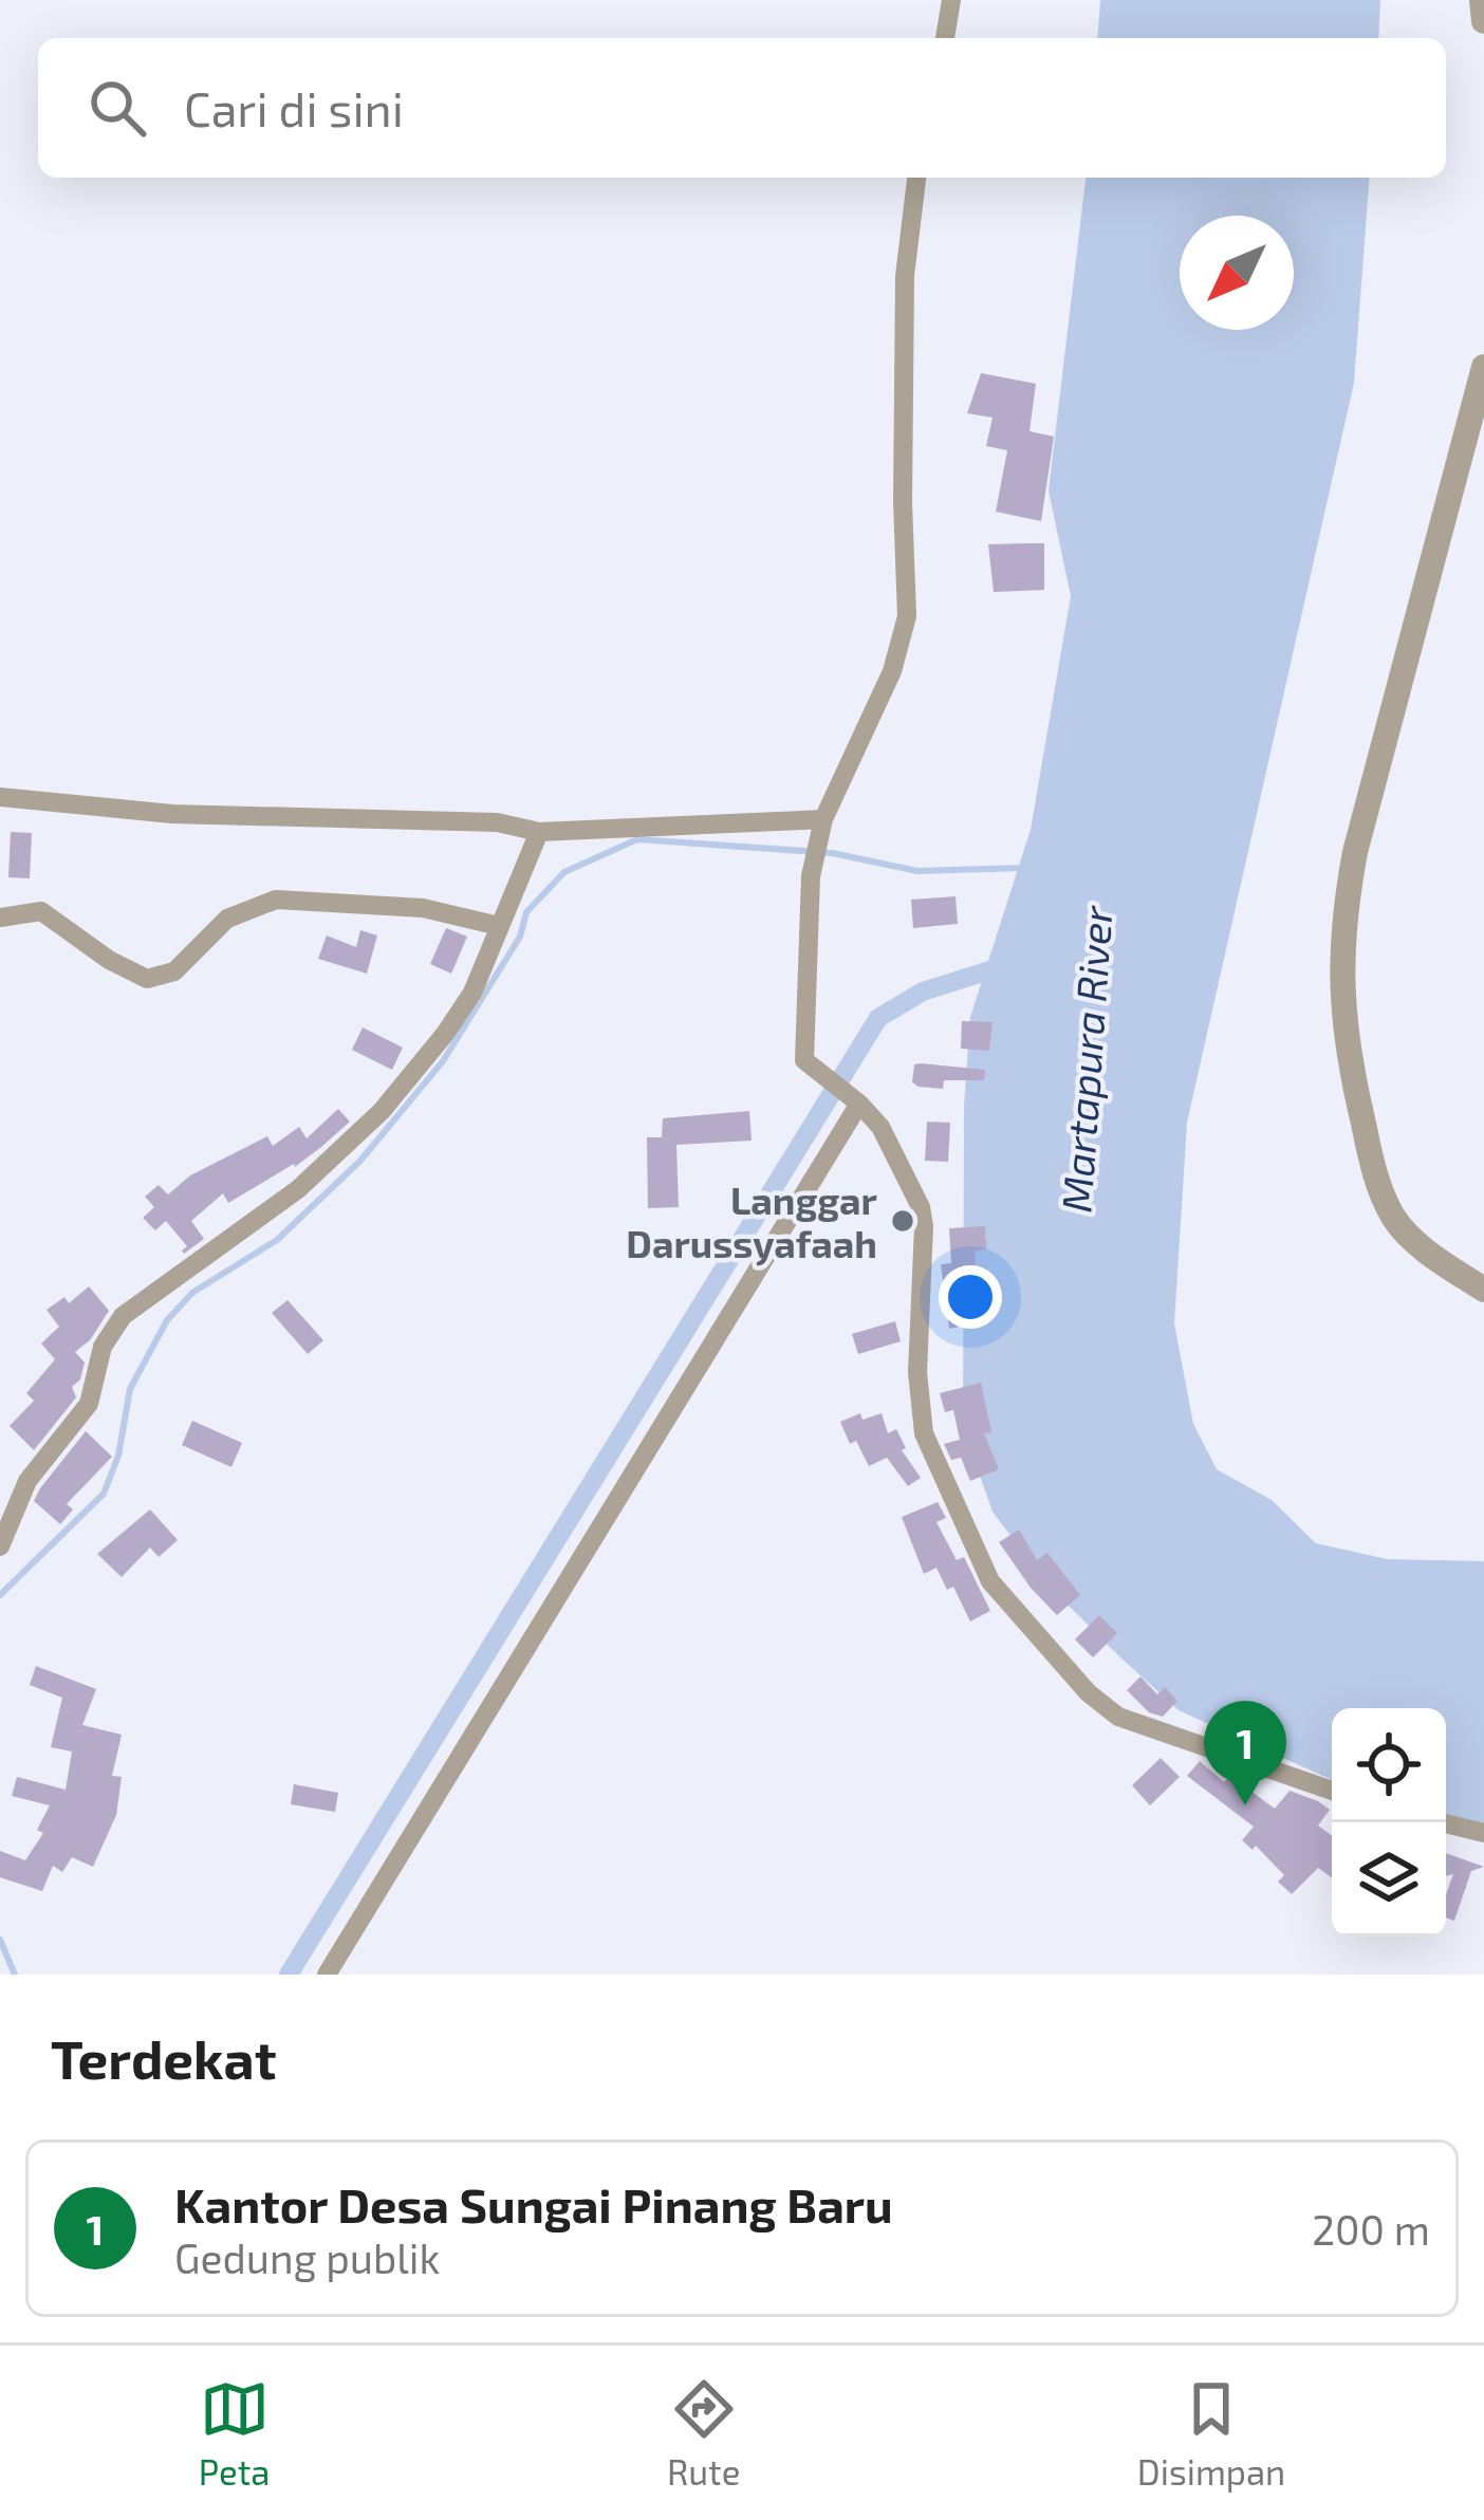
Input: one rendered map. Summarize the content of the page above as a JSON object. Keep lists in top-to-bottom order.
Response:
{
  "water": ["Martapura River"],
  "places": ["Langgar Darussyafaah"],
  "north": "bottom left",
  "page": {
    "search": "Cari di sini",
    "pins": "1",
    "heading": "Terdekat",
    "list": [
      {
        "mark": "1",
        "name": "Kantor Desa Sungai Pinang Baru",
        "note": "Gedung publik",
        "value": "200 m"
      }
    ],
    "nav": ["Peta", "Rute", "Disimpan"]
  }
}
